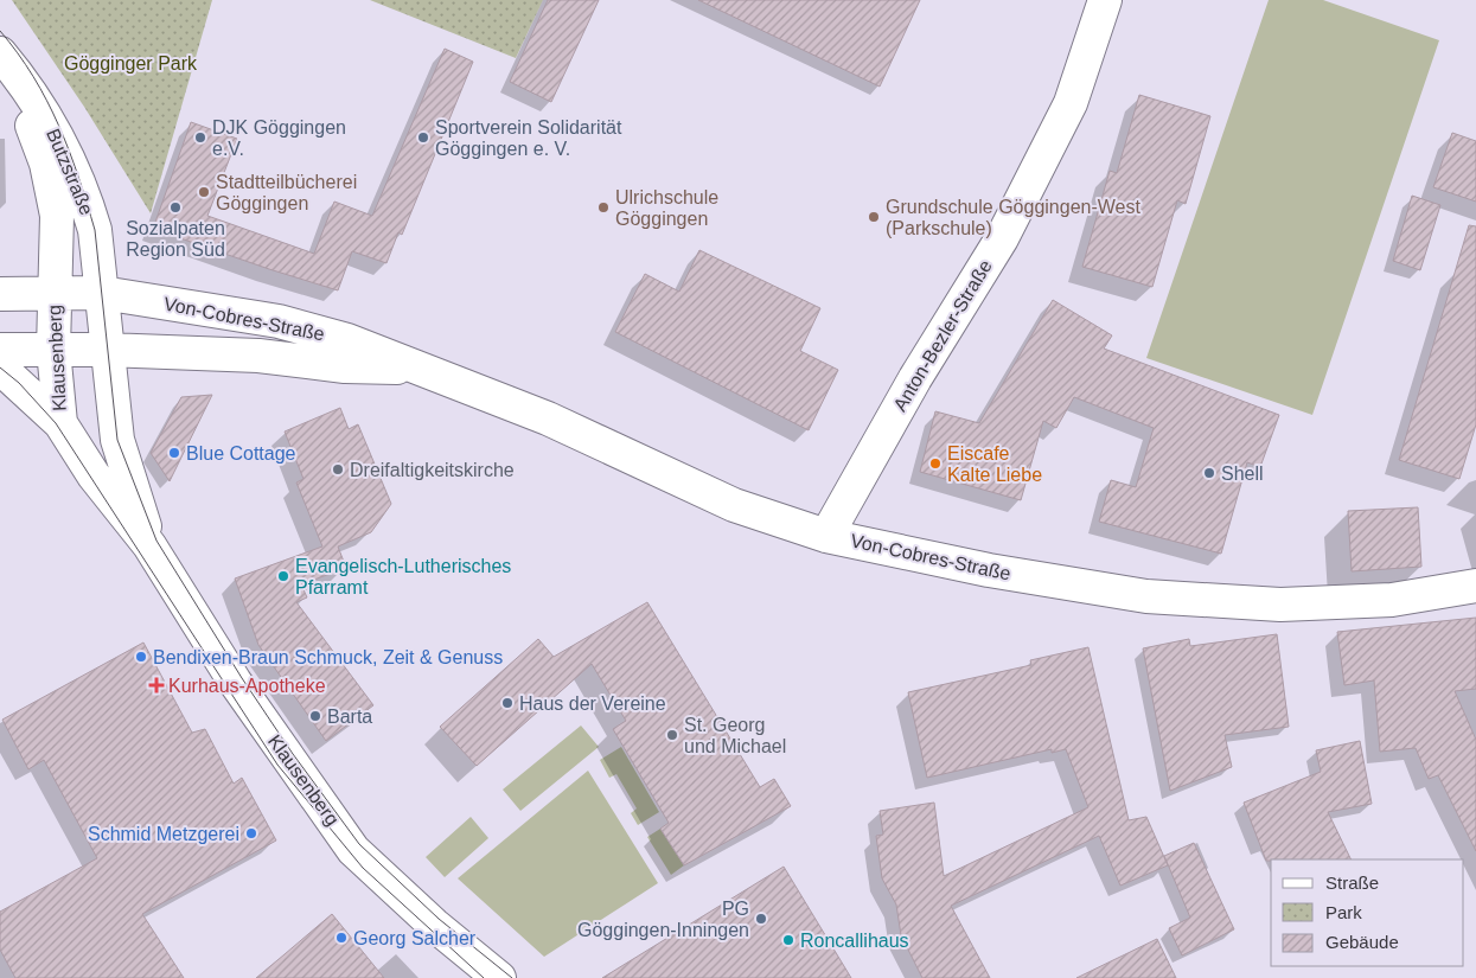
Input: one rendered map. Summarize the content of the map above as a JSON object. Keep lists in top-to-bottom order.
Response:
{
  "streets": {
    "street": [
      "Butzstraße",
      "Von-Cobres-Straße",
      "Anton-Bezler-Straße",
      "Klausenberg"
    ]
  },
  "crossings": [
    ["Butzstraße", "Von-Cobres-Straße"],
    ["Butzstraße", "Klausenberg"],
    ["Von-Cobres-Straße", "Anton-Bezler-Straße"],
    ["Von-Cobres-Straße", "Klausenberg"]
  ],
  "parks": ["Gögginger Park"],
  "places": {
    "other": [
      "DJK Göggingen e.V.",
      "Sportverein Solidarität Göggingen e. V.",
      "Stadtteilbücherei Göggingen",
      "Sozialpaten Region Süd",
      "Ulrichschule Göggingen",
      "Grundschule Göggingen-West (Parkschule)",
      "Blue Cottage",
      "Eiscafe Kalte Liebe",
      "Dreifaltigkeitskirche",
      "Shell",
      "Evangelisch-Lutherisches Pfarramt",
      "Bendixen-Braun Schmuck, Zeit & Genuss",
      "Haus der Vereine",
      "Barta",
      "St. Georg und Michael",
      "Schmid Metzgerei",
      "PG Göggingen-Inningen",
      "Georg Salcher",
      "Roncallihaus"
    ],
    "health": ["Kurhaus-Apotheke"]
  },
  "legend": ["Straße", "Park", "Gebäude"]
}
